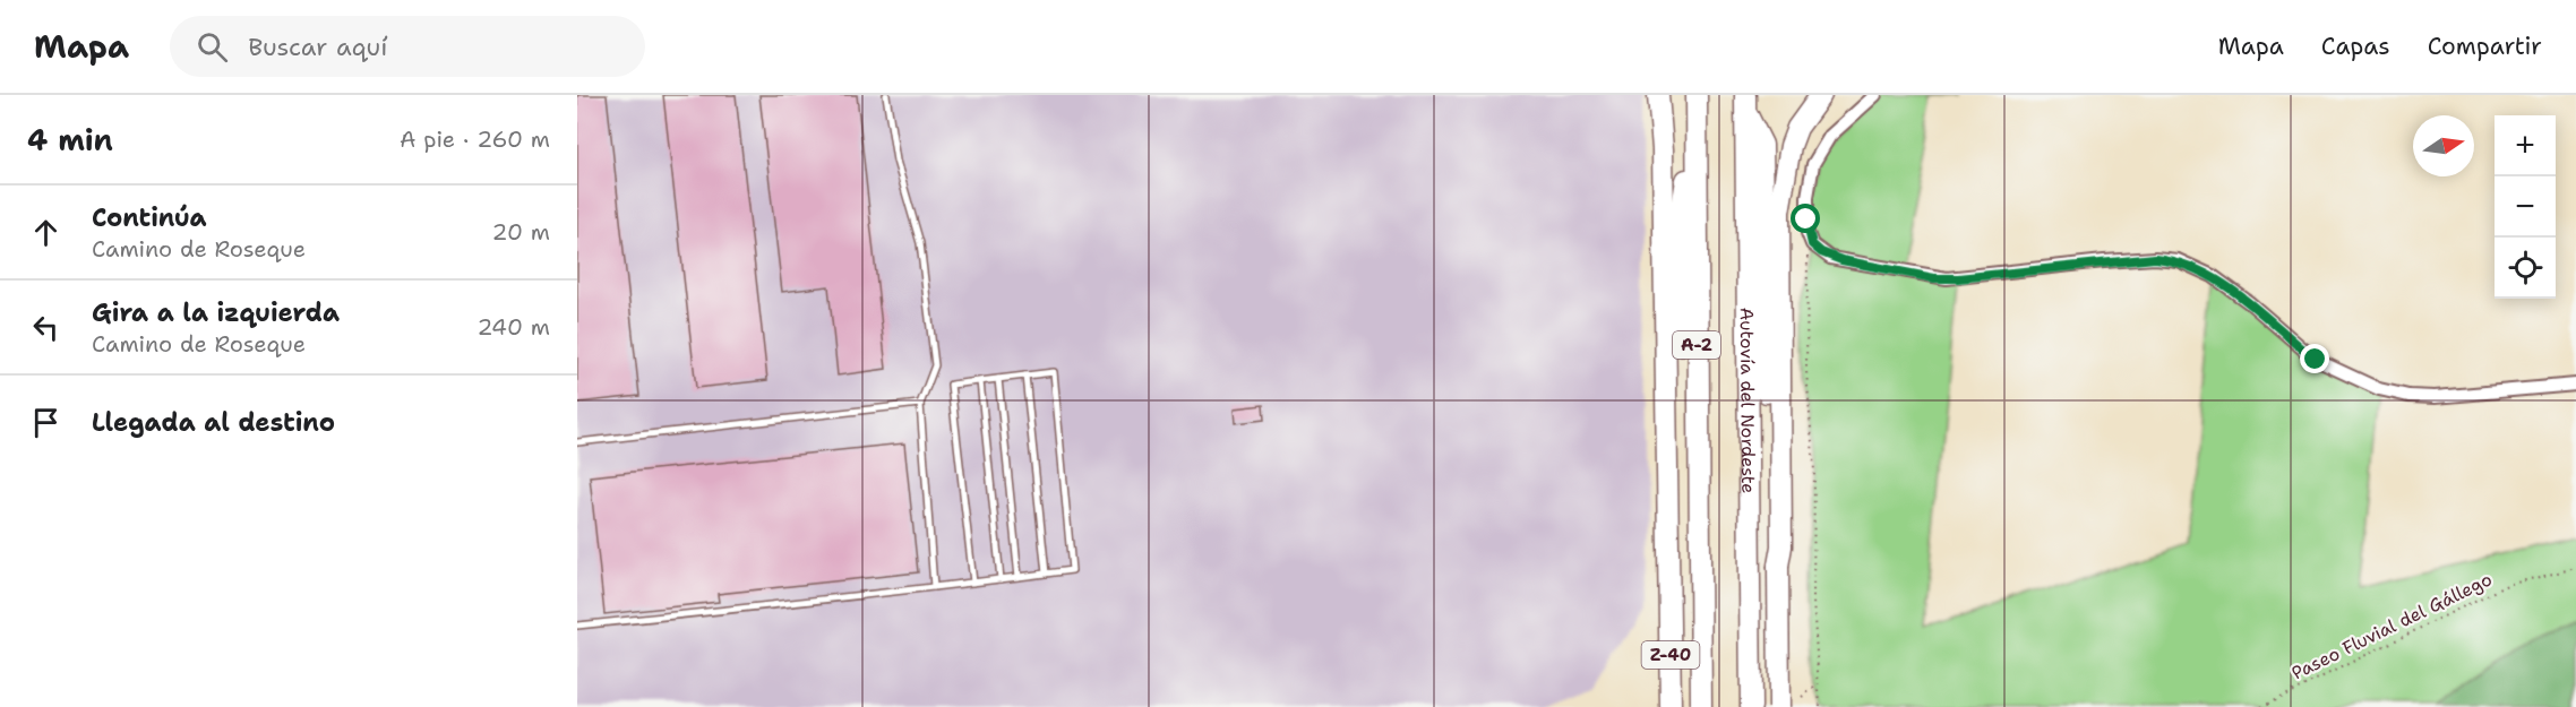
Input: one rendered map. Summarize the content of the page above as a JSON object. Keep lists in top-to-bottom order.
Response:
{
  "streets": {
    "highway": ["A-2", "Autovía del Nordeste", "Z-40"],
    "path": ["Paseo Fluvial del Gállego"]
  },
  "crossings": [
    ["A-2", "Z-40"]
  ],
  "north": "right",
  "page": {
    "header": "Mapa",
    "search": "Buscar aquí",
    "nav": ["Mapa", "Capas", "Compartir"],
    "heading": ["4 min", "A pie · 260 m"],
    "map_buttons": ["+", "−"],
    "list": [
      ["Continúa", "Camino de Roseque", "20 m"],
      ["Gira a la izquierda", "Camino de Roseque", "240 m"],
      "Llegada al destino"
    ]
  }
}
